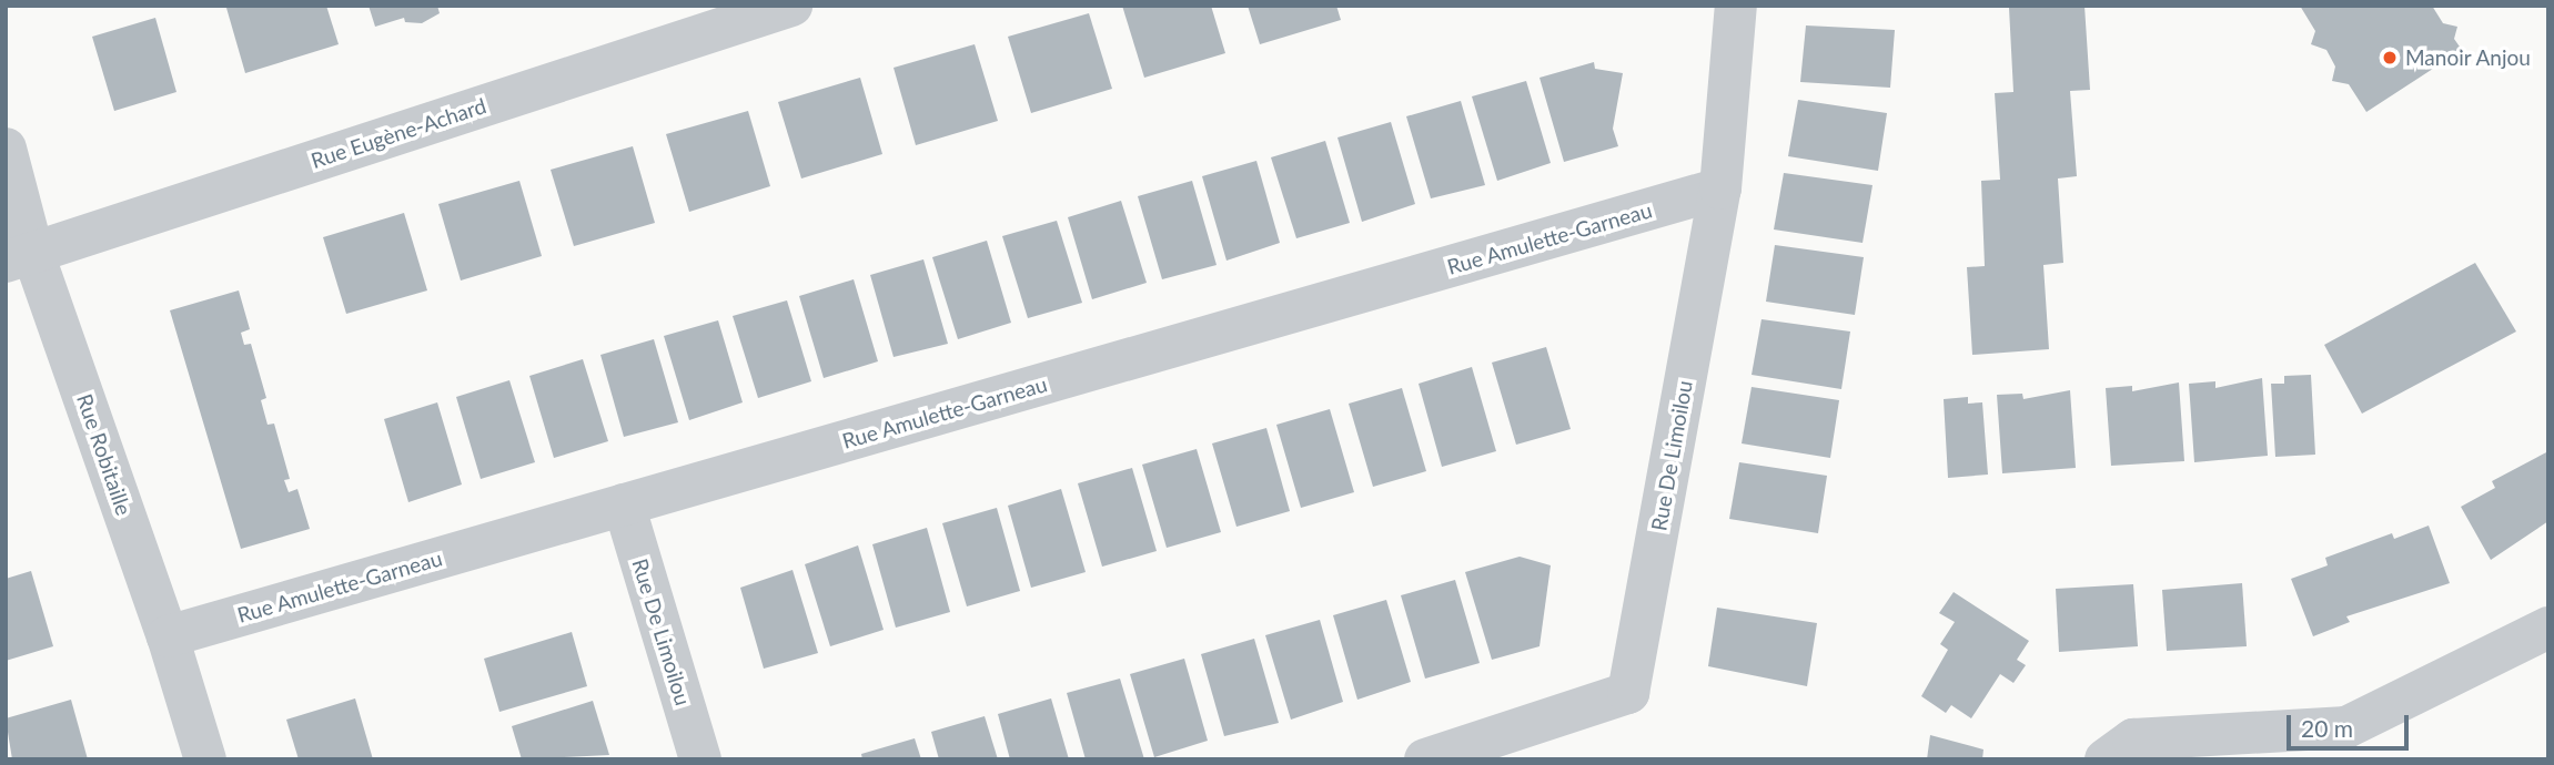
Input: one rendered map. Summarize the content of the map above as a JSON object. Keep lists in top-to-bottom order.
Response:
{
  "streets": {
    "street": [
      "Rue Eugène-Achard",
      "Rue Amulette-Garneau",
      "Rue Robitaille",
      "Rue De Limoilou"
    ]
  },
  "crossings": [
    ["Rue Eugène-Achard", "Rue Robitaille"],
    ["Rue Amulette-Garneau", "Rue Robitaille"],
    ["Rue Amulette-Garneau", "Rue De Limoilou"]
  ],
  "places": ["Manoir Anjou"],
  "scale_bar": "20 m"
}
